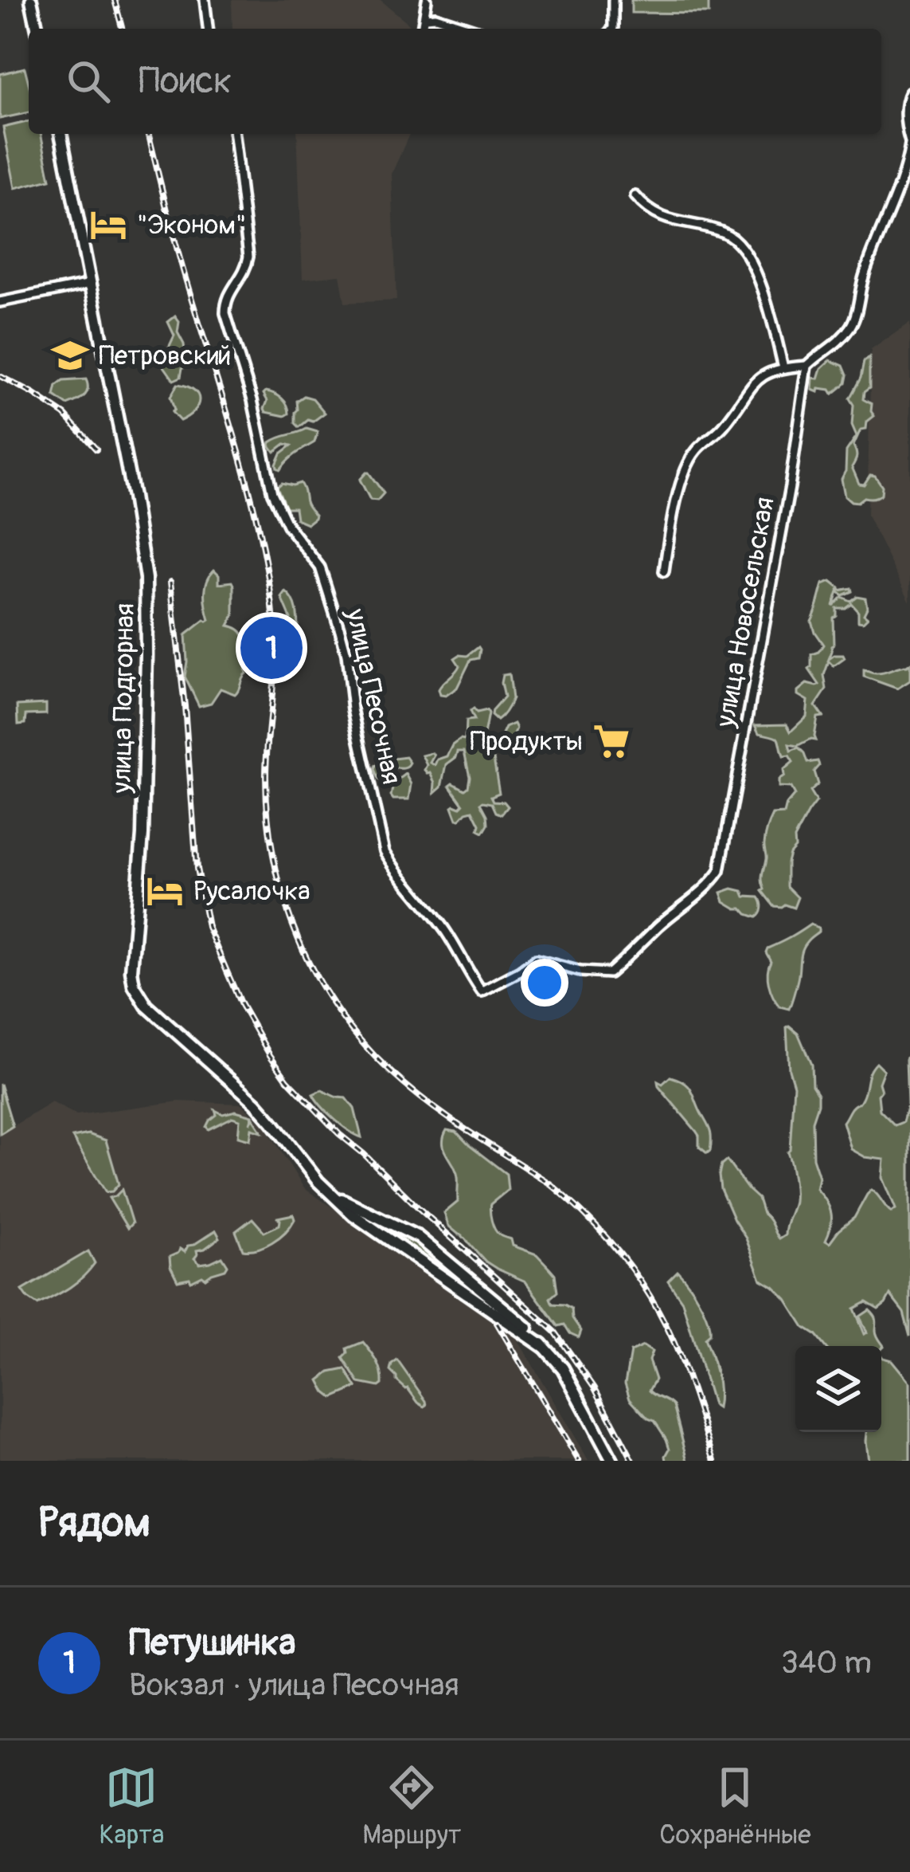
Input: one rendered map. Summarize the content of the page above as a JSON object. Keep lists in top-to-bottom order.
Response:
{
  "streets": {
    "main road": ["улица Подгорная"],
    "street": ["улица Новосельская", "улица Песочная"]
  },
  "crossings": [
    ["улица Новосельская", "улица Песочная"]
  ],
  "places": {
    "hotel": ["\"Эконом\"", "Русалочка"],
    "school or university": ["Петровский"],
    "supermarket": ["Продукты"]
  },
  "page": {
    "search": "Поиск",
    "pins": "1",
    "heading": "Рядом",
    "list": [
      {
        "mark": "1",
        "name": "Петушинка",
        "note": "Вокзал · улица Песочная",
        "value": "340 m"
      }
    ],
    "nav": ["Карта", "Маршрут", "Сохранённые"]
  }
}
